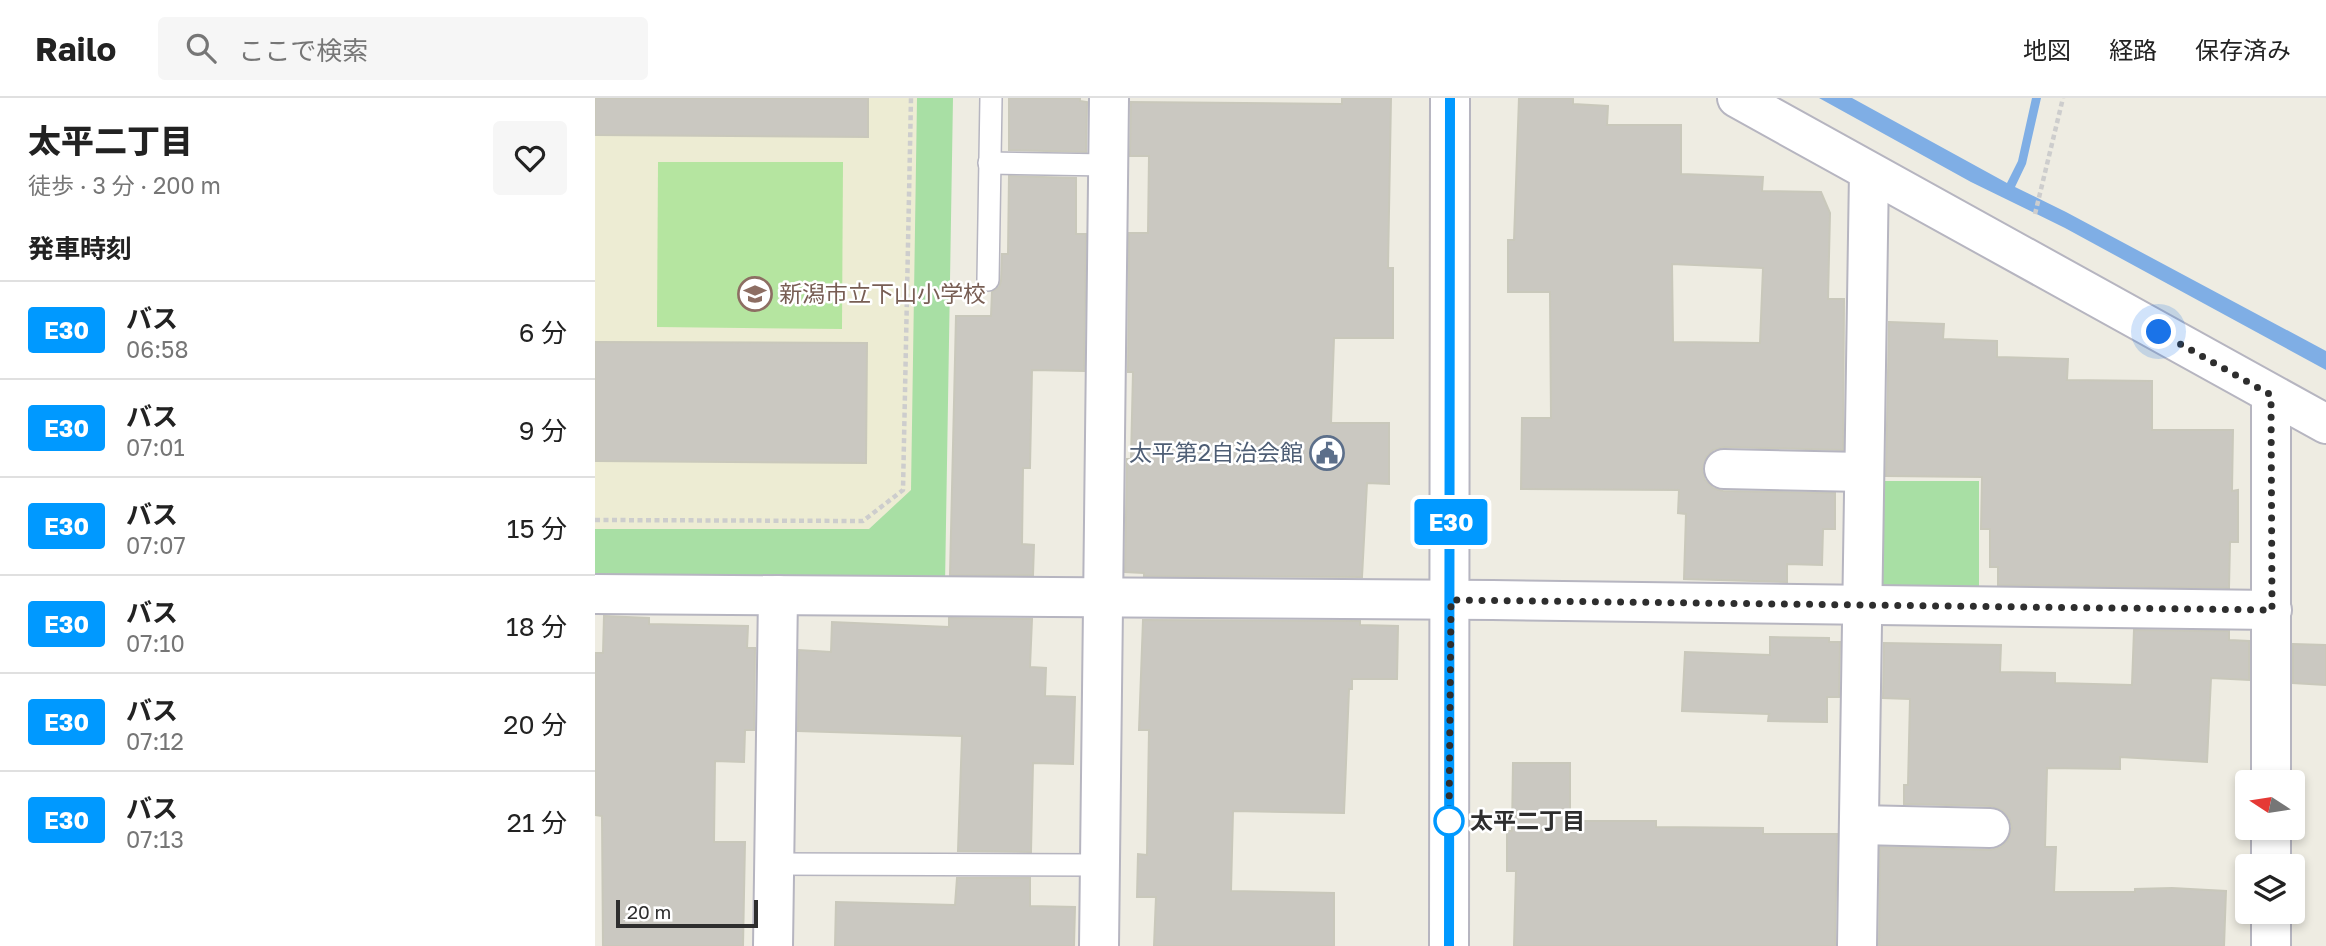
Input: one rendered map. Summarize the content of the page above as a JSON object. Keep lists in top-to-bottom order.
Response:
{
  "places": {
    "school or university": ["新潟市立下山小学校"],
    "public building": ["太平第2自治会館"],
    "other": ["太平二丁目"]
  },
  "lines": ["bus line E30"],
  "scale_bar": "20 m",
  "north": "left",
  "page": {
    "header": "Railo",
    "search": "ここで検索",
    "nav": ["地図", "経路", "保存済み"],
    "heading": [
      ["太平二丁目", "徒歩 · 3 分 · 200 m"],
      "発車時刻"
    ],
    "on_map": "E30",
    "list": [
      {
        "mark": "E30",
        "name": "バス",
        "note": "06:58",
        "value": "6 分"
      },
      {
        "mark": "E30",
        "name": "バス",
        "note": "07:01",
        "value": "9 分"
      },
      {
        "mark": "E30",
        "name": "バス",
        "note": "07:07",
        "value": "15 分"
      },
      {
        "mark": "E30",
        "name": "バス",
        "note": "07:10",
        "value": "18 分"
      },
      {
        "mark": "E30",
        "name": "バス",
        "note": "07:12",
        "value": "20 分"
      },
      {
        "mark": "E30",
        "name": "バス",
        "note": "07:13",
        "value": "21 分"
      }
    ],
    "scale": "20 m"
  }
}
